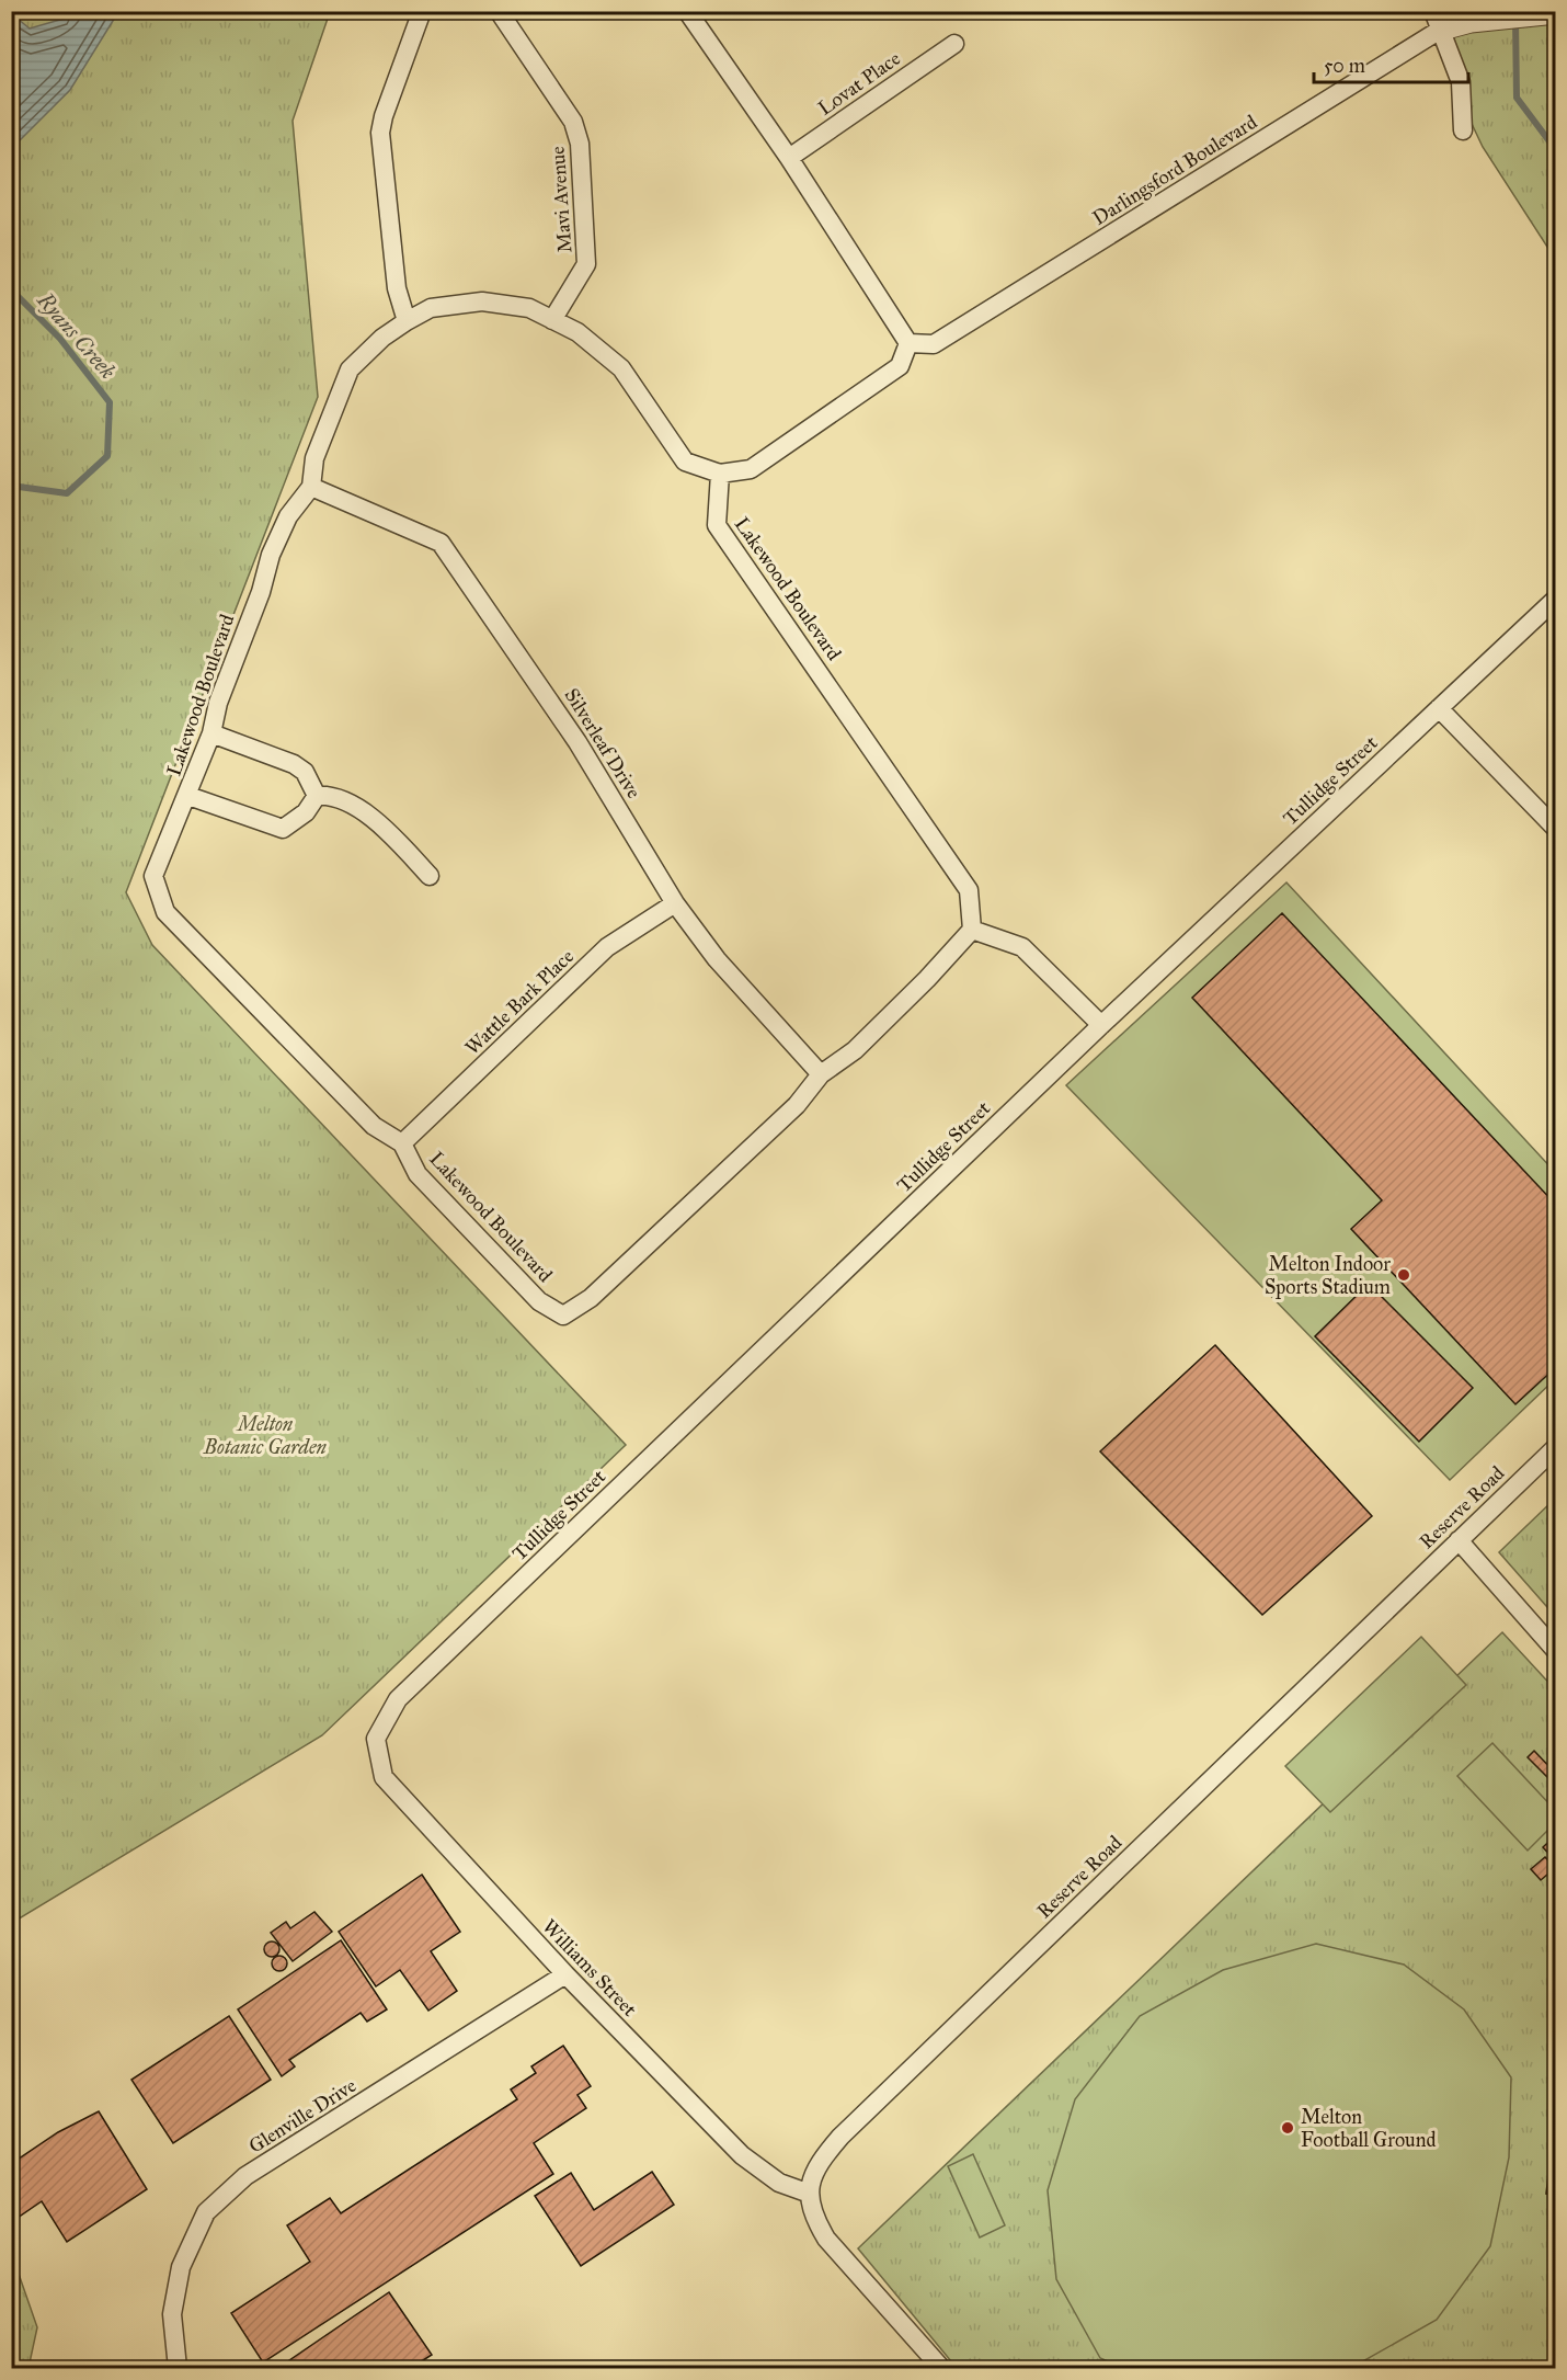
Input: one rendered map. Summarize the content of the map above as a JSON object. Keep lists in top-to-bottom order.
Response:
{
  "streets": {
    "street": [
      "Lovat Place",
      "Darlingsford Boulevard",
      "Mavi Avenue",
      "Lakewood Boulevard",
      "Silverleaf Drive",
      "Tullidge Street",
      "Wattle Bark Place",
      "Reserve Road",
      "Williams Street",
      "Glenville Drive"
    ]
  },
  "crossings": [
    ["Mavi Avenue", "Lakewood Boulevard"],
    ["Lakewood Boulevard", "Silverleaf Drive"],
    ["Lakewood Boulevard", "Wattle Bark Place"],
    ["Silverleaf Drive", "Wattle Bark Place"],
    ["Tullidge Street", "Williams Street"],
    ["Reserve Road", "Williams Street"],
    ["Williams Street", "Glenville Drive"]
  ],
  "water": ["Ryans Creek"],
  "parks": ["Melton Botanic Garden"],
  "places": ["Melton Indoor Sports Stadium", "Melton Football Ground"],
  "scale_bar": "50 m"
}
